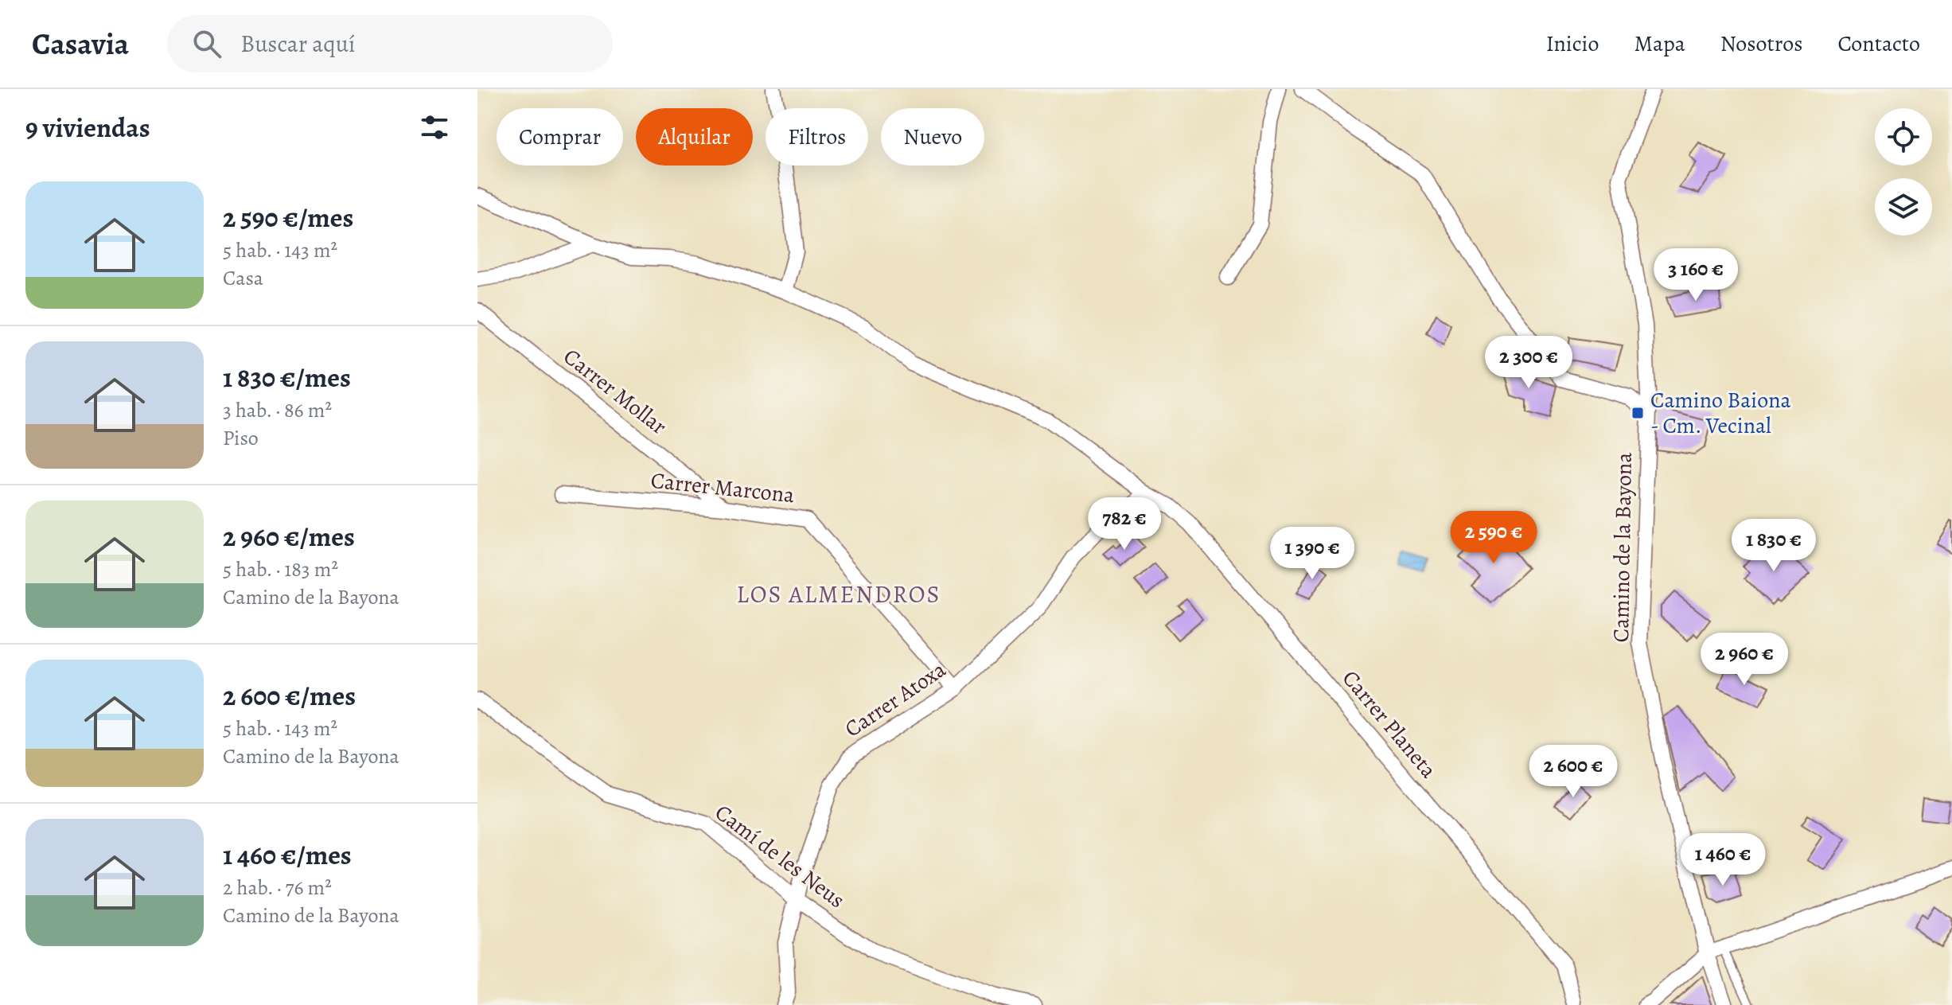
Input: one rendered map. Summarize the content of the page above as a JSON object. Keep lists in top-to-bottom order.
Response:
{
  "streets": {
    "street": [
      "Carrer Mollar",
      "Carrer Marcona",
      "Camino de la Bayona",
      "Carrer Atoxa",
      "Carrer Planeta",
      "Camí de les Neus"
    ]
  },
  "crossings": [
    ["Carrer Mollar", "Carrer Marcona"],
    ["Carrer Marcona", "Carrer Atoxa"],
    ["Carrer Atoxa", "Carrer Planeta"],
    ["Carrer Atoxa", "Camí de les Neus"]
  ],
  "districts": ["LOS ALMENDROS"],
  "places": {
    "transit": ["Camino Baiona - Cm. Vecinal"]
  },
  "page": {
    "header": "Casavia",
    "search": "Buscar aquí",
    "nav": [
      "Inicio",
      "Mapa",
      "Nosotros",
      "Contacto"
    ],
    "heading": "9 viviendas",
    "chip": [
      "Comprar",
      "Alquilar",
      "Filtros",
      "Nuevo"
    ],
    "list": [
      {
        "name": "2 590 €/mes",
        "note": "5 hab. · 143 m² · Casa"
      },
      {
        "name": "1 830 €/mes",
        "note": "3 hab. · 86 m² · Piso"
      },
      {
        "name": "2 960 €/mes",
        "note": "5 hab. · 183 m² · Camino de la Bayona"
      },
      {
        "name": "2 600 €/mes",
        "note": "5 hab. · 143 m² · Camino de la Bayona"
      },
      {
        "name": "1 460 €/mes",
        "note": "2 hab. · 76 m² · Camino de la Bayona"
      }
    ],
    "price": [
      "3 160 €",
      "2 300 €",
      "782 €",
      "2 590 €",
      "1 830 €",
      "1 390 €",
      "2 960 €",
      "2 600 €",
      "1 460 €"
    ]
  }
}
